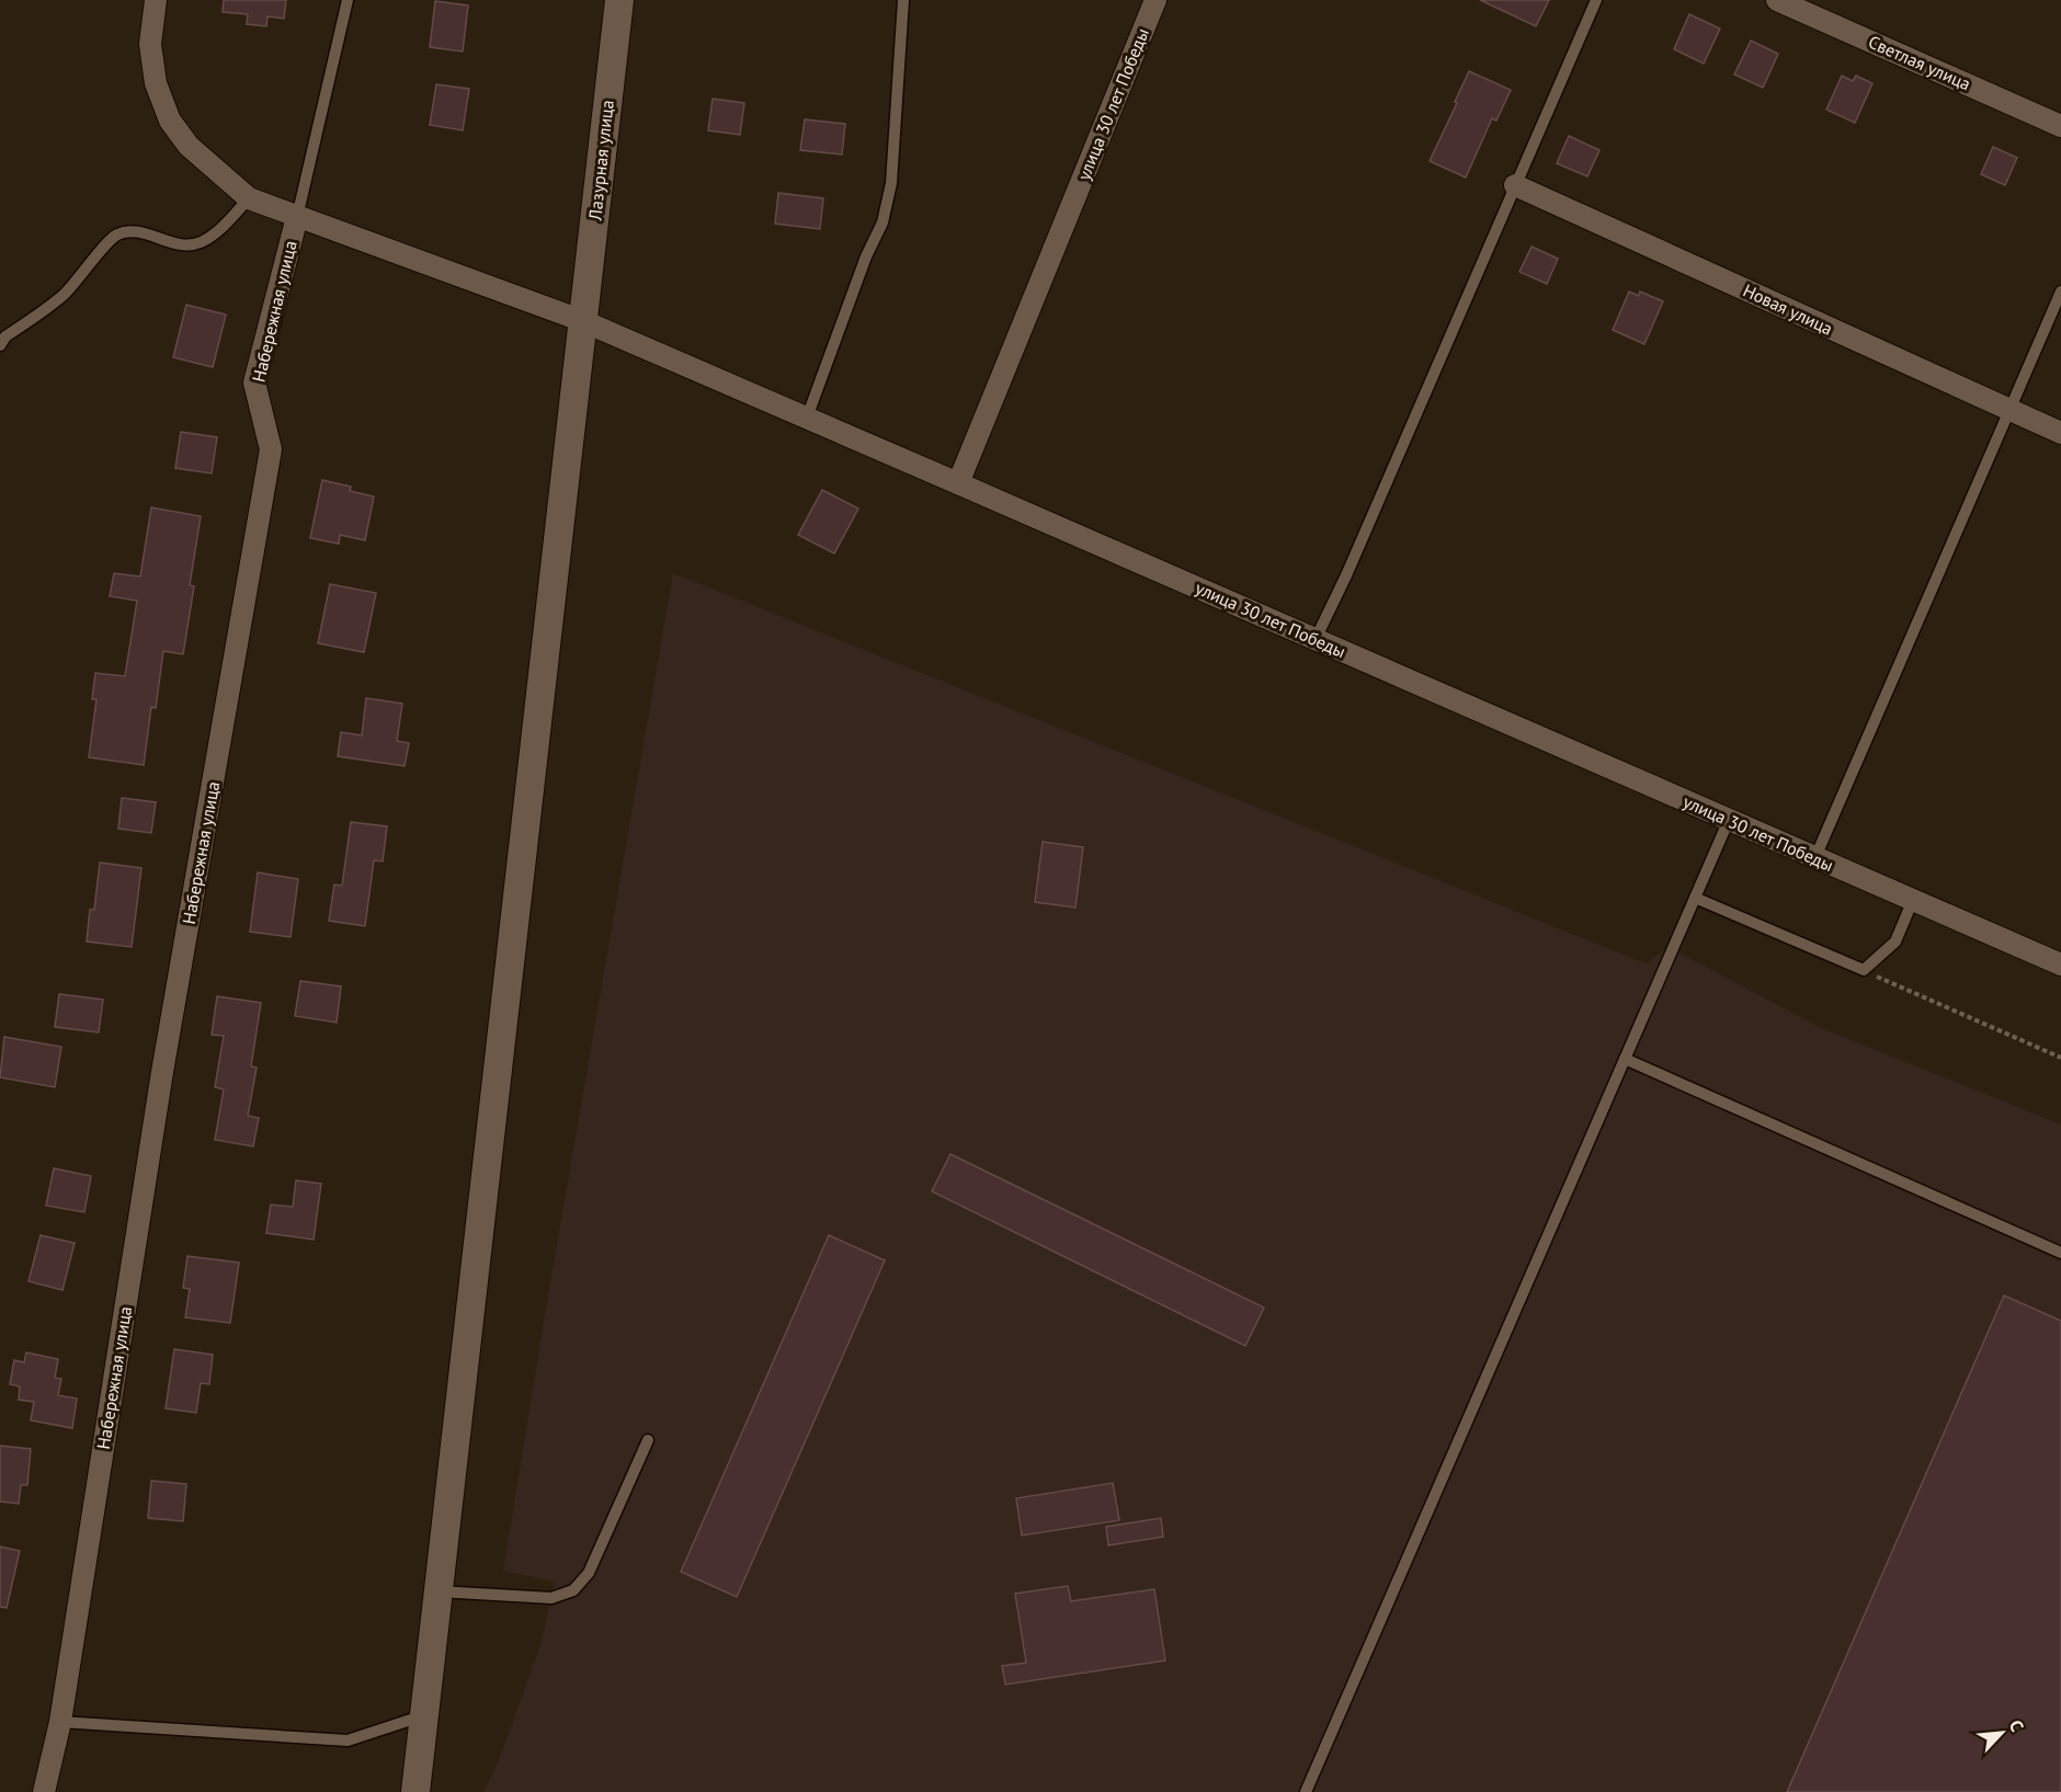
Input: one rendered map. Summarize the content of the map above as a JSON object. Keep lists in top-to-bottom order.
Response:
{
  "streets": {
    "street": [
      "Светлая улица",
      "улица 30 лет Победы",
      "Лазурная улица",
      "Новая улица",
      "Набережная улица"
    ]
  },
  "crossings": [
    ["улица 30 лет Победы", "Набережная улица"],
    ["Лазурная улица", "Набережная улица"]
  ],
  "north": "top right"
}
